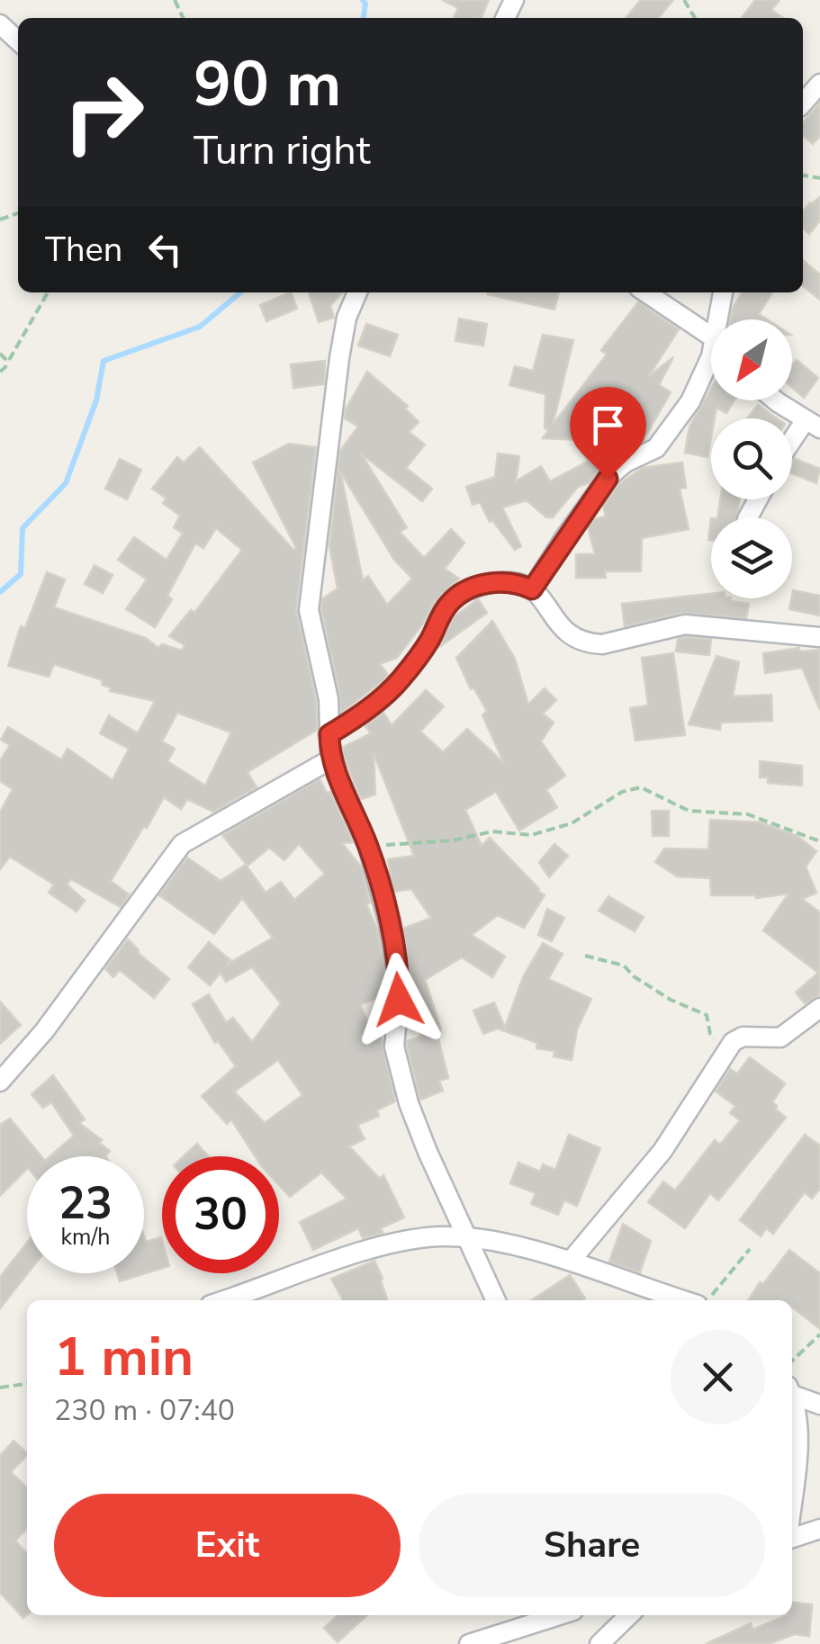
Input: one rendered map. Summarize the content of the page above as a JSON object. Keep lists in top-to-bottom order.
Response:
{
  "north": "bottom left",
  "page": {
    "turn": ["90 m", "Turn right"],
    "then": "Then",
    "speed": "23 km/h",
    "limit": "30",
    "heading": ["1 min", "230 m · 07:40"],
    "buttons": ["Exit", "Share"]
  }
}
